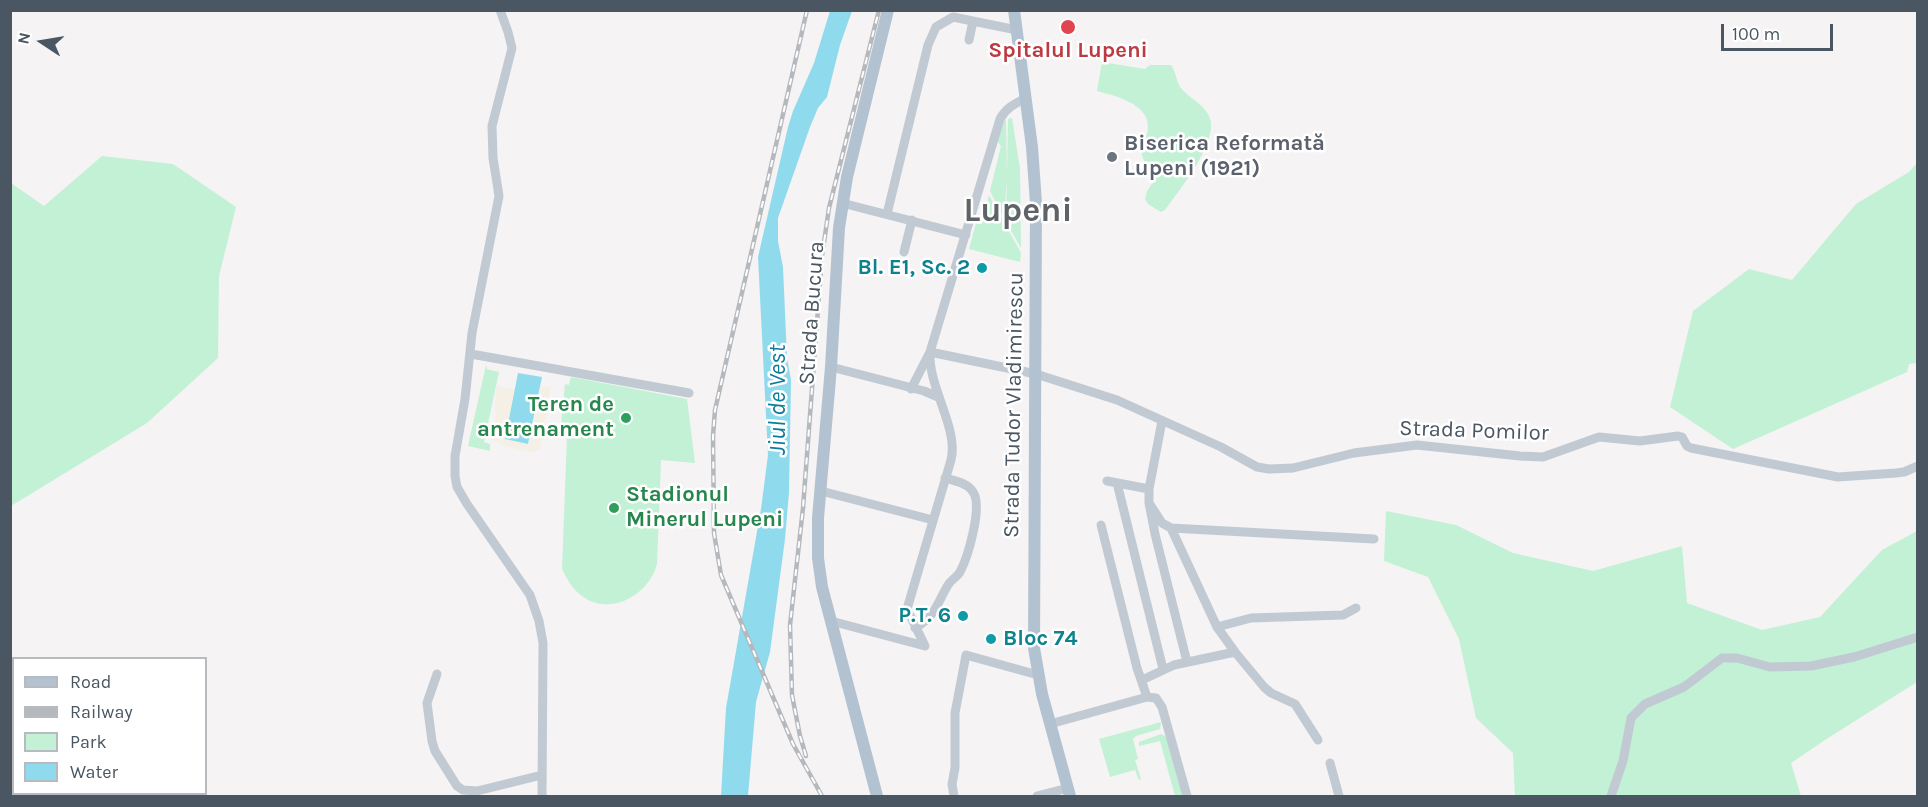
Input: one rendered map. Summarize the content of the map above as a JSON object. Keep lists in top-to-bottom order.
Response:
{
  "streets": {
    "main road": ["Strada Bucura", "Strada Tudor Vladimirescu"],
    "street": ["Strada Pomilor"]
  },
  "crossings": [
    ["Strada Tudor Vladimirescu", "Strada Pomilor"]
  ],
  "districts": ["Lupeni"],
  "water": ["Jiul de Vest"],
  "places": [
    "Spitalul Lupeni",
    "Biserica Reformată Lupeni (1921)",
    "Bl. E1, Sc. 2",
    "Teren de antrenament",
    "Stadionul Minerul Lupeni",
    "P.T. 6",
    "Bloc 74"
  ],
  "legend": [
    "Road",
    "Railway",
    "Park",
    "Water"
  ],
  "scale_bar": "100 m",
  "north": "left"
}
